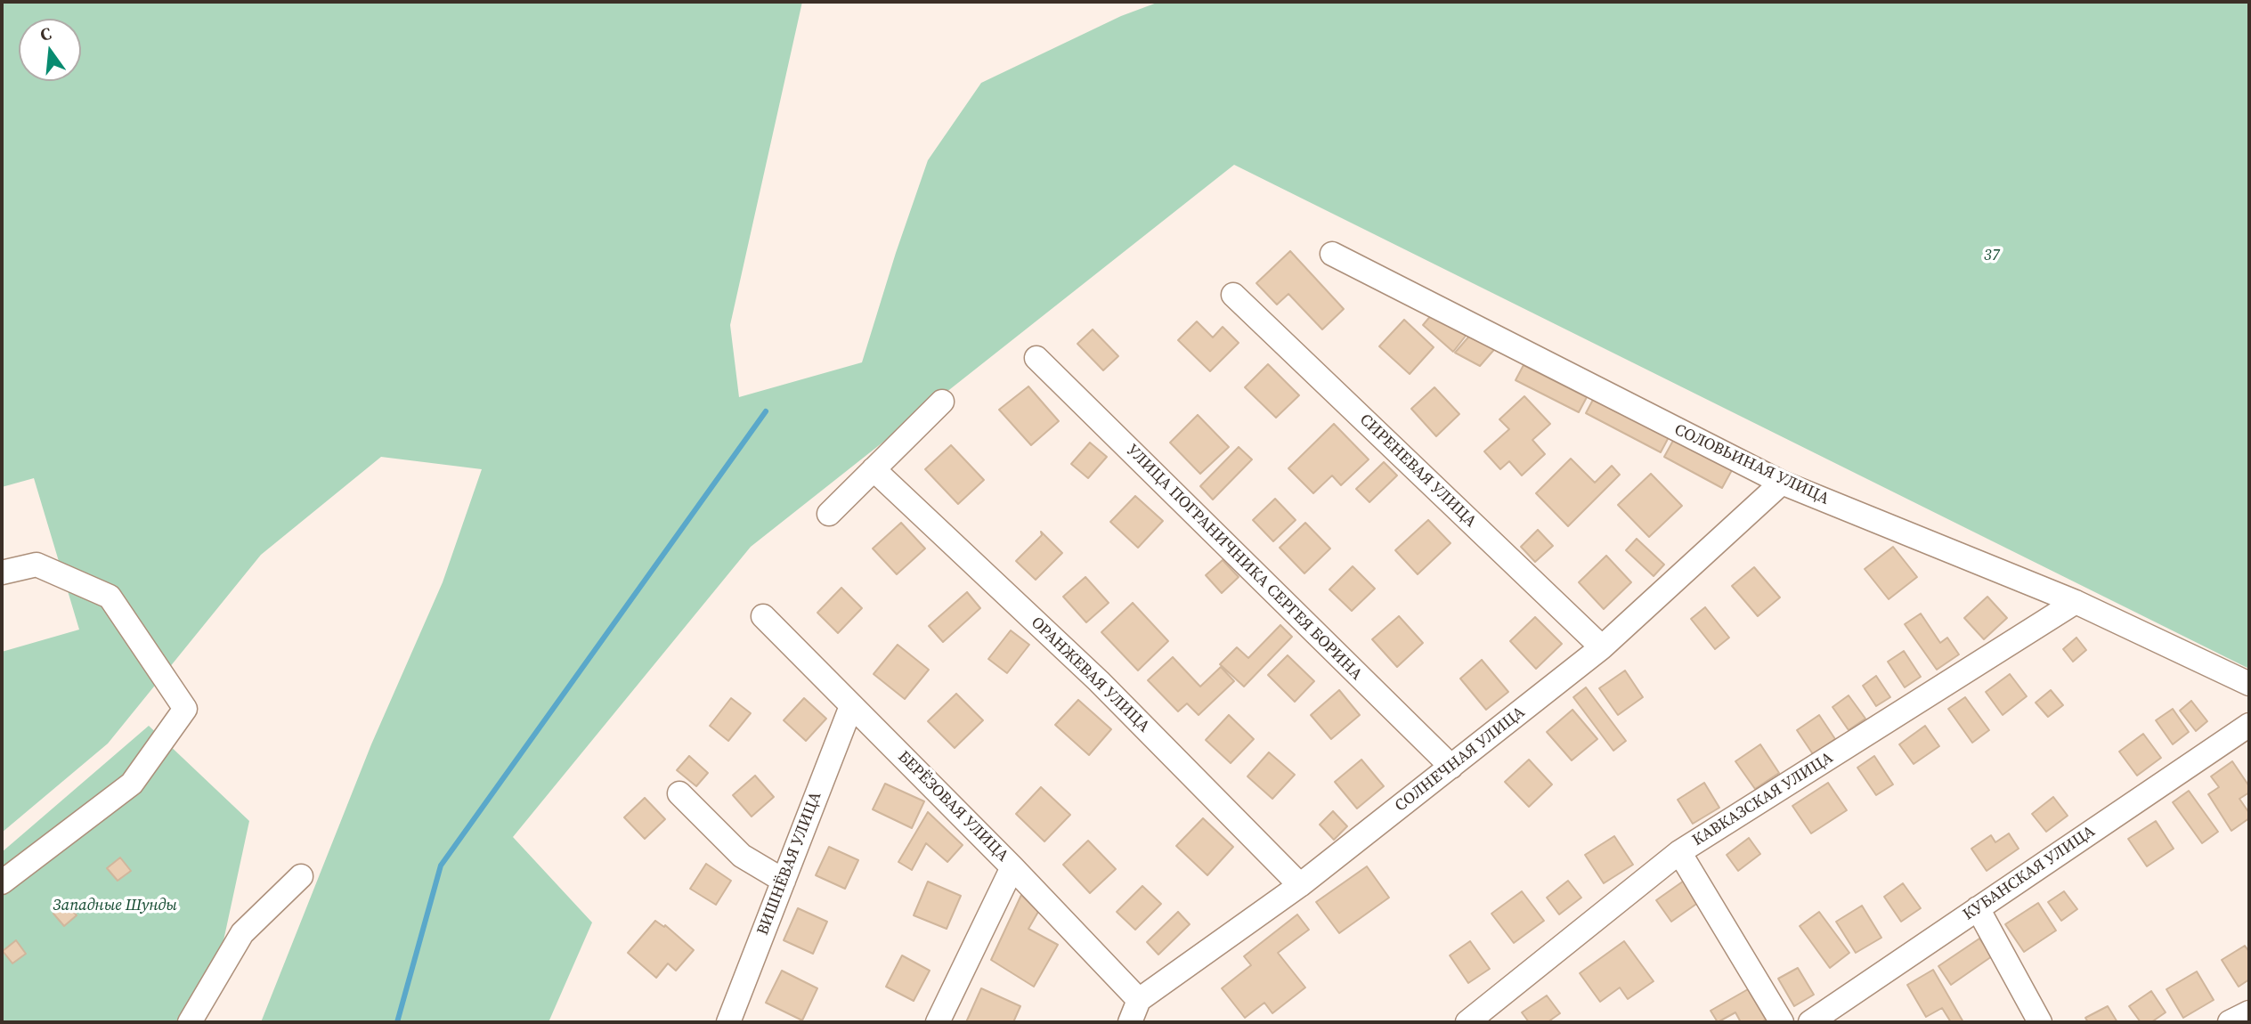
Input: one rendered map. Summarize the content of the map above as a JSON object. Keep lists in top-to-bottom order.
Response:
{
  "streets": {
    "street": [
      "СОЛОВЬИНАЯ УЛИЦА",
      "СИРЕНЕВАЯ УЛИЦА",
      "УЛИЦА ПОГРАНИЧНИКА СЕРГЕЯ БОРИНА",
      "ОРАНЖЕВАЯ УЛИЦА",
      "СОЛНЕЧНАЯ УЛИЦА",
      "КАВКАЗСКАЯ УЛИЦА",
      "БЕРЁЗОВАЯ УЛИЦА",
      "ВИШНЁВАЯ УЛИЦА",
      "КУБАНСКАЯ УЛИЦА"
    ]
  },
  "crossings": [
    ["СОЛОВЬИНАЯ УЛИЦА", "СОЛНЕЧНАЯ УЛИЦА"],
    ["СОЛОВЬИНАЯ УЛИЦА", "КАВКАЗСКАЯ УЛИЦА"],
    ["СИРЕНЕВАЯ УЛИЦА", "СОЛНЕЧНАЯ УЛИЦА"],
    ["УЛИЦА ПОГРАНИЧНИКА СЕРГЕЯ БОРИНА", "СОЛНЕЧНАЯ УЛИЦА"],
    ["ОРАНЖЕВАЯ УЛИЦА", "СОЛНЕЧНАЯ УЛИЦА"],
    ["СОЛНЕЧНАЯ УЛИЦА", "БЕРЁЗОВАЯ УЛИЦА"],
    ["БЕРЁЗОВАЯ УЛИЦА", "ВИШНЁВАЯ УЛИЦА"]
  ],
  "parks": ["37", "Западные Шунды"],
  "north": "top"
}
